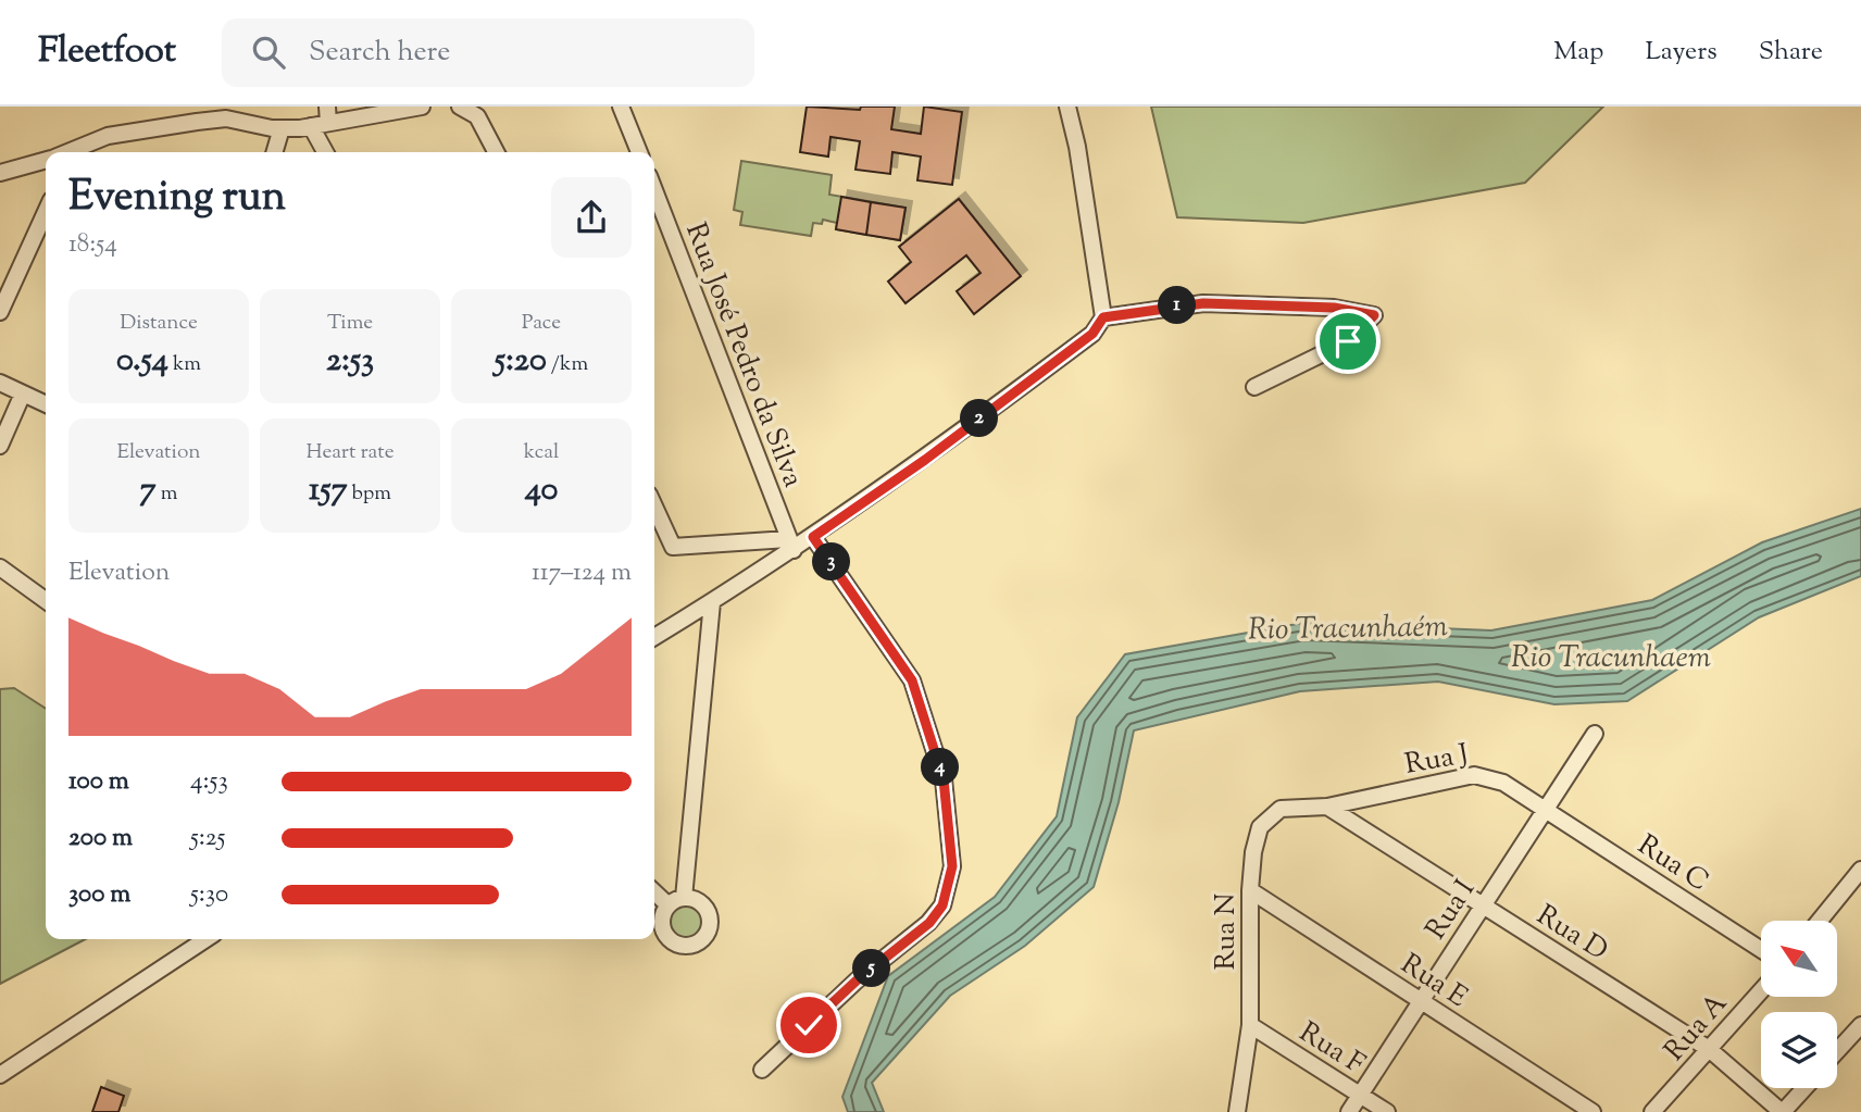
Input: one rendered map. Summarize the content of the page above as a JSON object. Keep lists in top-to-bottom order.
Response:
{
  "streets": {
    "street": [
      "Rua José Pedro da Silva",
      "Rua J",
      "Rua C",
      "Rua I",
      "Rua N",
      "Rua D",
      "Rua E",
      "Rua A",
      "Rua F"
    ]
  },
  "crossings": [
    ["Rua J", "Rua C"],
    ["Rua J", "Rua I"],
    ["Rua J", "Rua N"],
    ["Rua J", "Rua D"],
    ["Rua C", "Rua I"],
    ["Rua I", "Rua D"],
    ["Rua I", "Rua E"],
    ["Rua I", "Rua F"],
    ["Rua N", "Rua D"],
    ["Rua N", "Rua E"],
    ["Rua N", "Rua F"],
    ["Rua D", "Rua A"]
  ],
  "water": ["Rio Tracunhaém", "Rio Tracunhaem"],
  "north": "top left",
  "page": {
    "header": "Fleetfoot",
    "search": "Search here",
    "nav": ["Map", "Layers", "Share"],
    "heading": ["Evening run", "18:54"],
    "stats": [
      ["Distance", "0.54 km"],
      ["Time", "2:53"],
      ["Pace", "5:20 /km"],
      ["Elevation", "7 m"],
      ["Heart rate", "157 bpm"],
      ["kcal", "40"]
    ],
    "pins": [
      "1",
      "2",
      "3",
      "4",
      "5"
    ],
    "chart": ["Elevation", "117–124 m"],
    "list": [
      {
        "name": "100 m",
        "note": "4:53"
      },
      {
        "name": "200 m",
        "note": "5:25"
      },
      {
        "name": "300 m",
        "note": "5:30"
      }
    ]
  }
}
